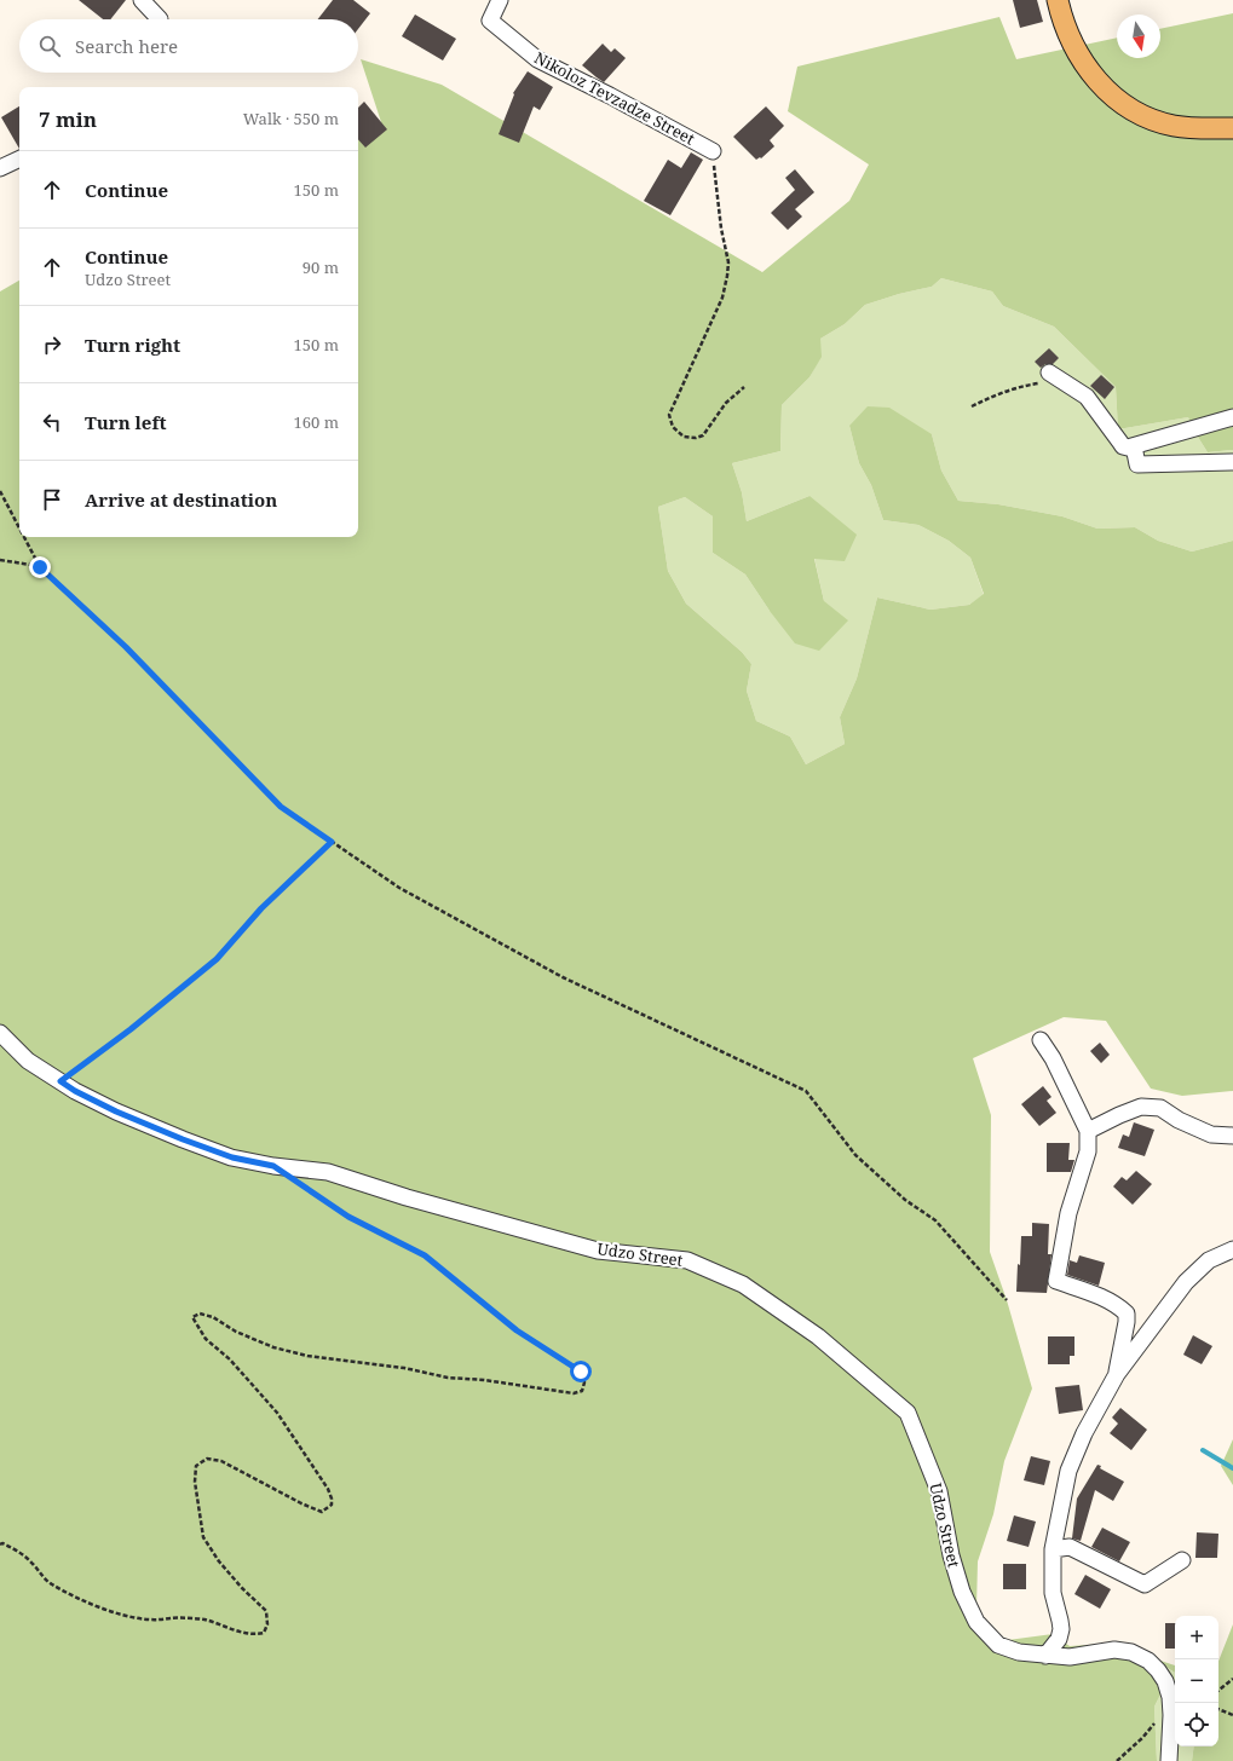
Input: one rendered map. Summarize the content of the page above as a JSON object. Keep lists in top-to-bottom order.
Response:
{
  "streets": {
    "street": ["Nikoloz Tevzadze Street", "Udzo Street"]
  },
  "north": "bottom",
  "page": {
    "search": "Search here",
    "heading": ["7 min", "Walk · 550 m"],
    "list": [
      ["Continue", "150 m"],
      ["Continue", "Udzo Street", "90 m"],
      ["Turn right", "150 m"],
      ["Turn left", "160 m"],
      "Arrive at destination"
    ],
    "map_buttons": ["+", "−"]
  }
}
